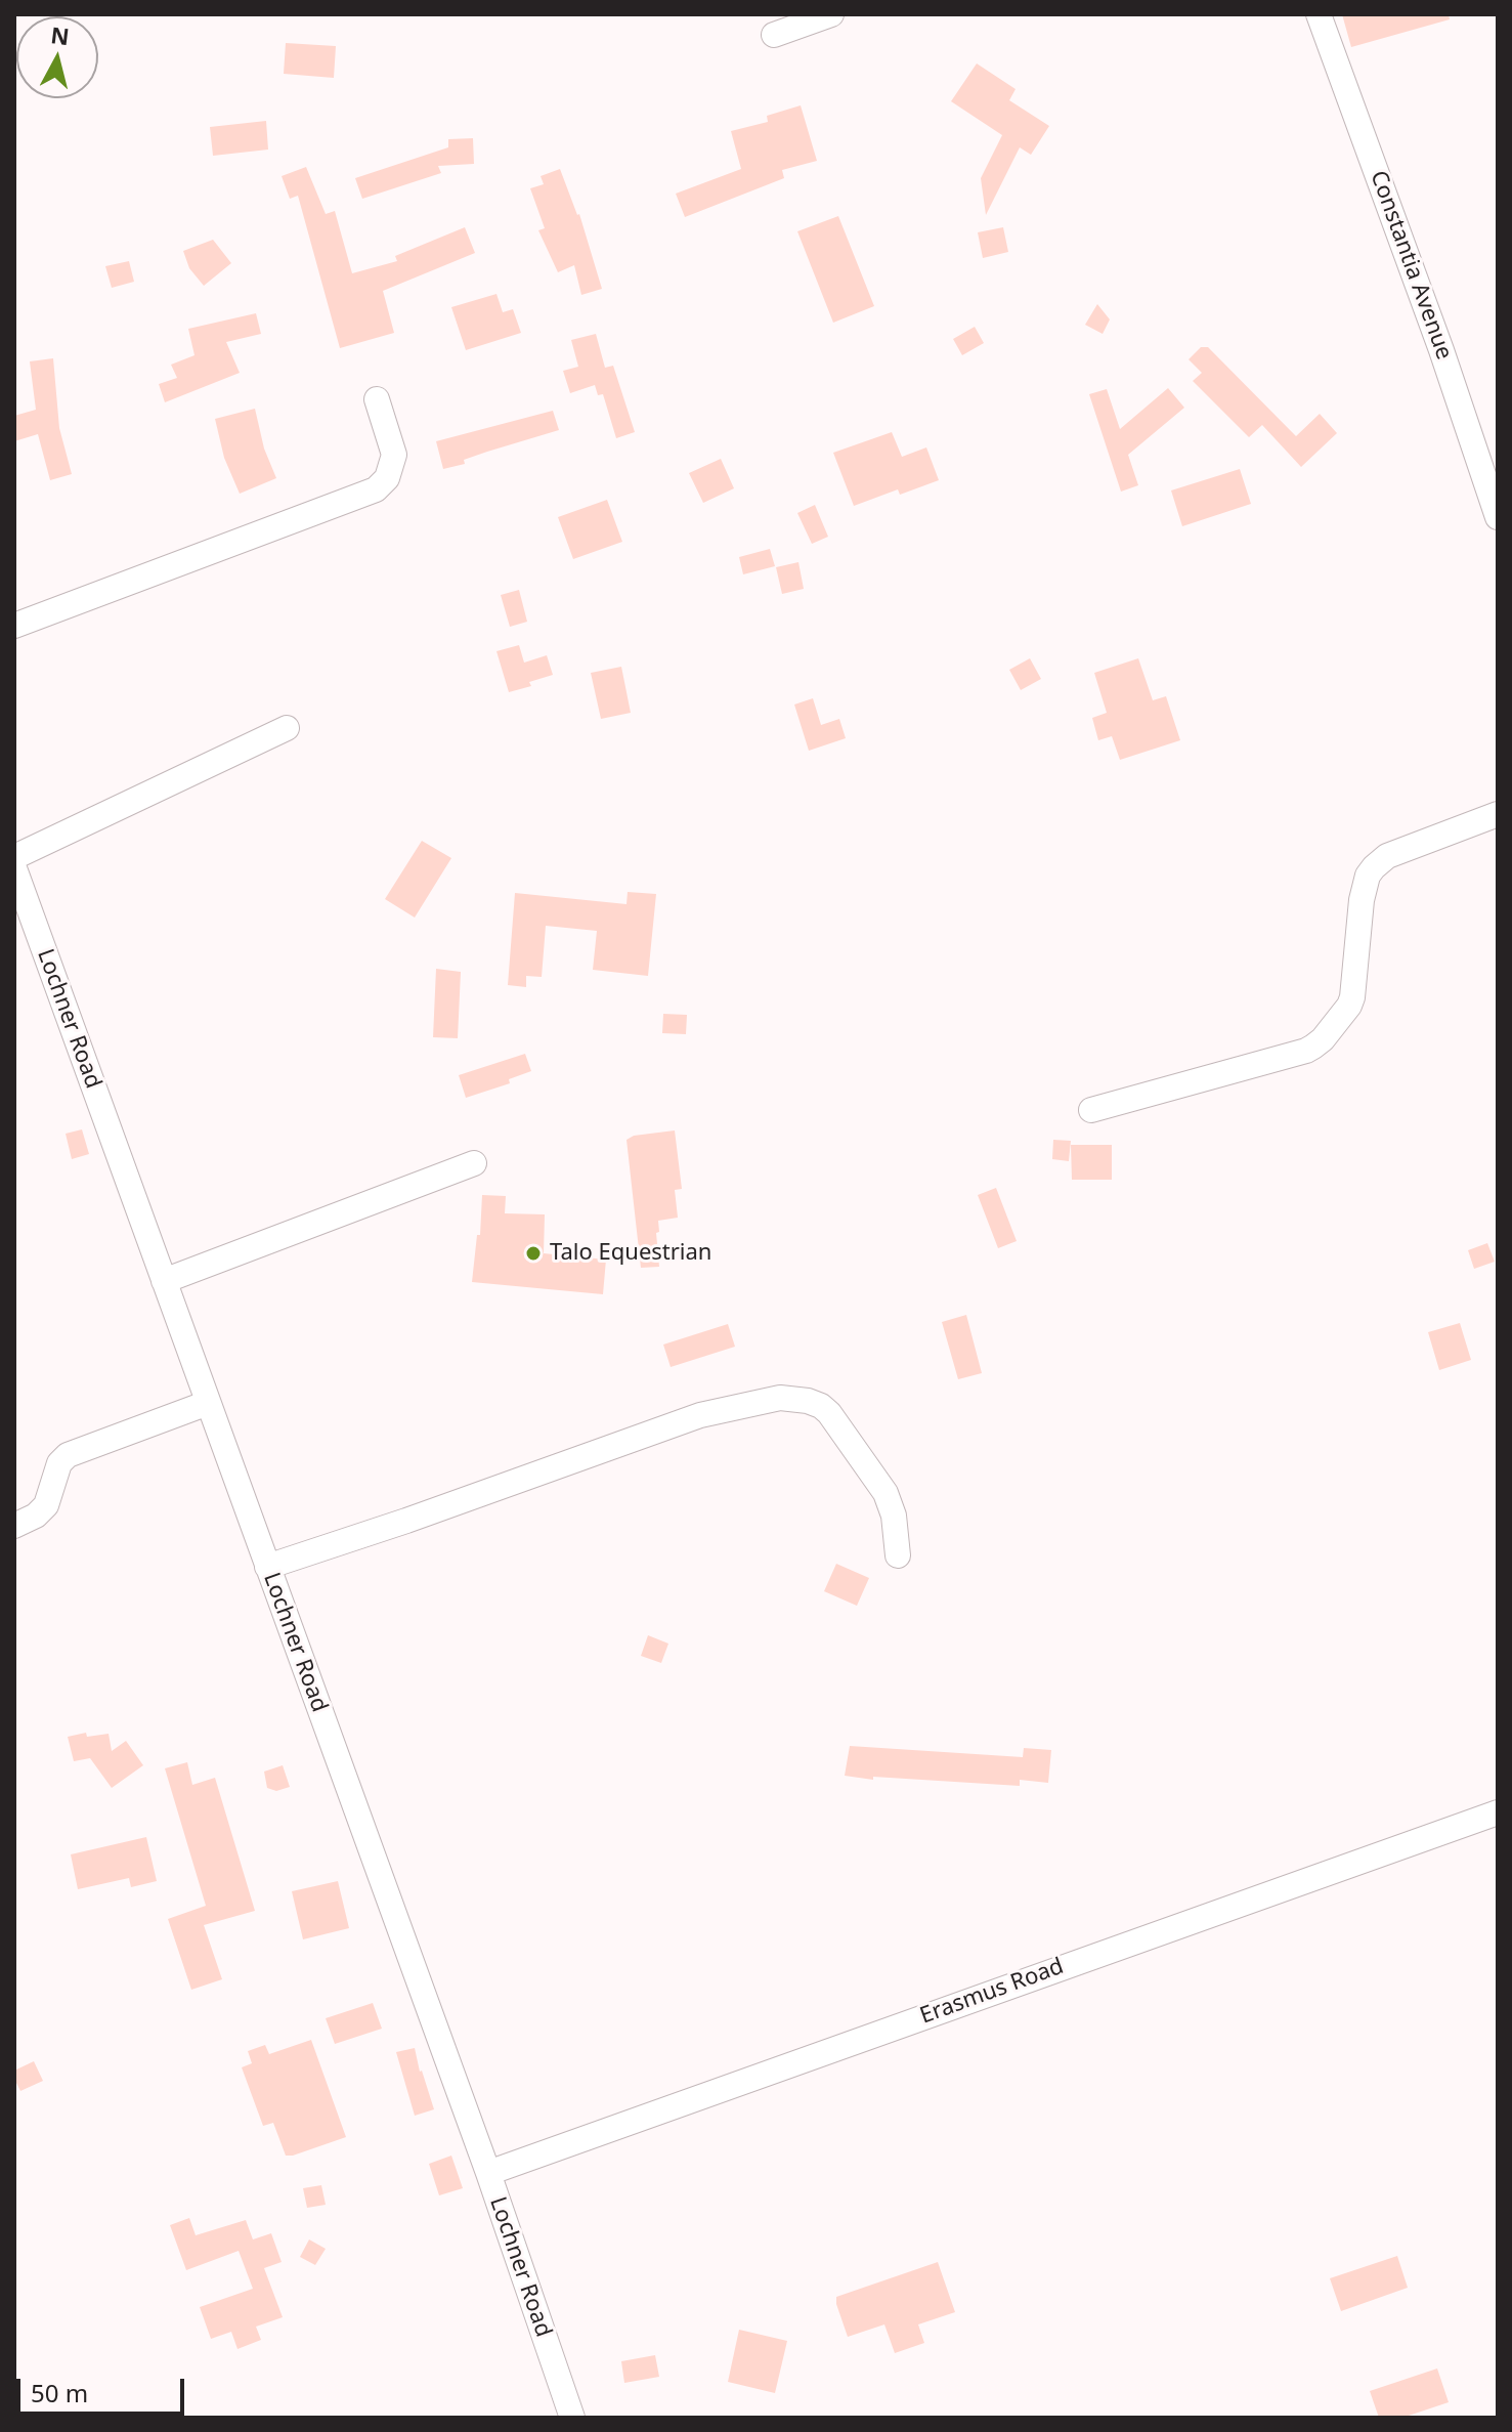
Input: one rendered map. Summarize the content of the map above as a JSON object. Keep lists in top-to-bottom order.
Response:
{
  "streets": {
    "street": ["Constantia Avenue", "Lochner Road", "Erasmus Road"]
  },
  "crossings": [
    ["Lochner Road", "Erasmus Road"]
  ],
  "places": ["Talo Equestrian"],
  "scale_bar": "50 m",
  "north": "top"
}
